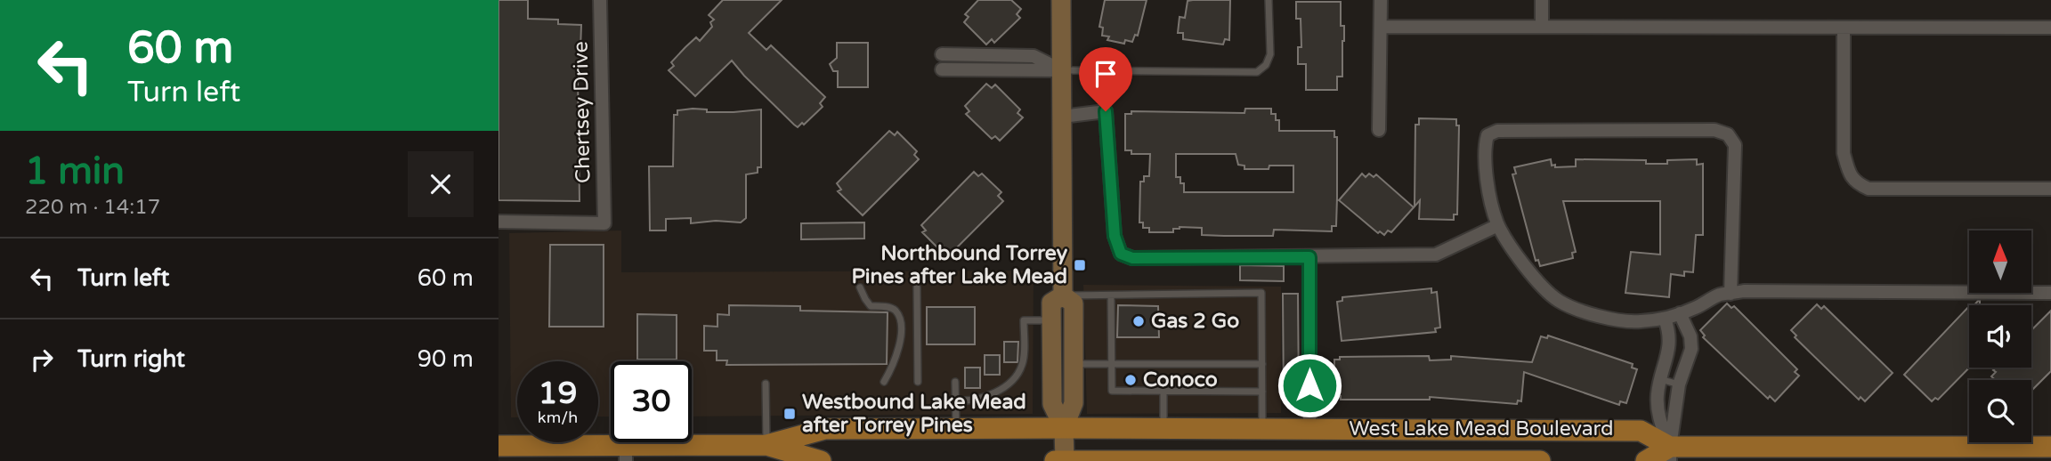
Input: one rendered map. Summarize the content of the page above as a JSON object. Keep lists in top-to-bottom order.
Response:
{
  "streets": {
    "main road": ["West Lake Mead Boulevard"],
    "street": ["Chertsey Drive"]
  },
  "places": {
    "transit": ["Northbound Torrey Pines after Lake Mead", "Westbound Lake Mead after Torrey Pines"],
    "other": ["Gas 2 Go", "Conoco"]
  },
  "north": "top",
  "page": {
    "turn": ["60 m", "Turn left"],
    "heading": ["1 min", "220 m · 14:17"],
    "list": [
      {
        "name": "Turn left",
        "value": "60 m"
      },
      {
        "name": "Turn right",
        "value": "90 m"
      }
    ],
    "speed": "19 km/h",
    "limit": "30"
  }
}
